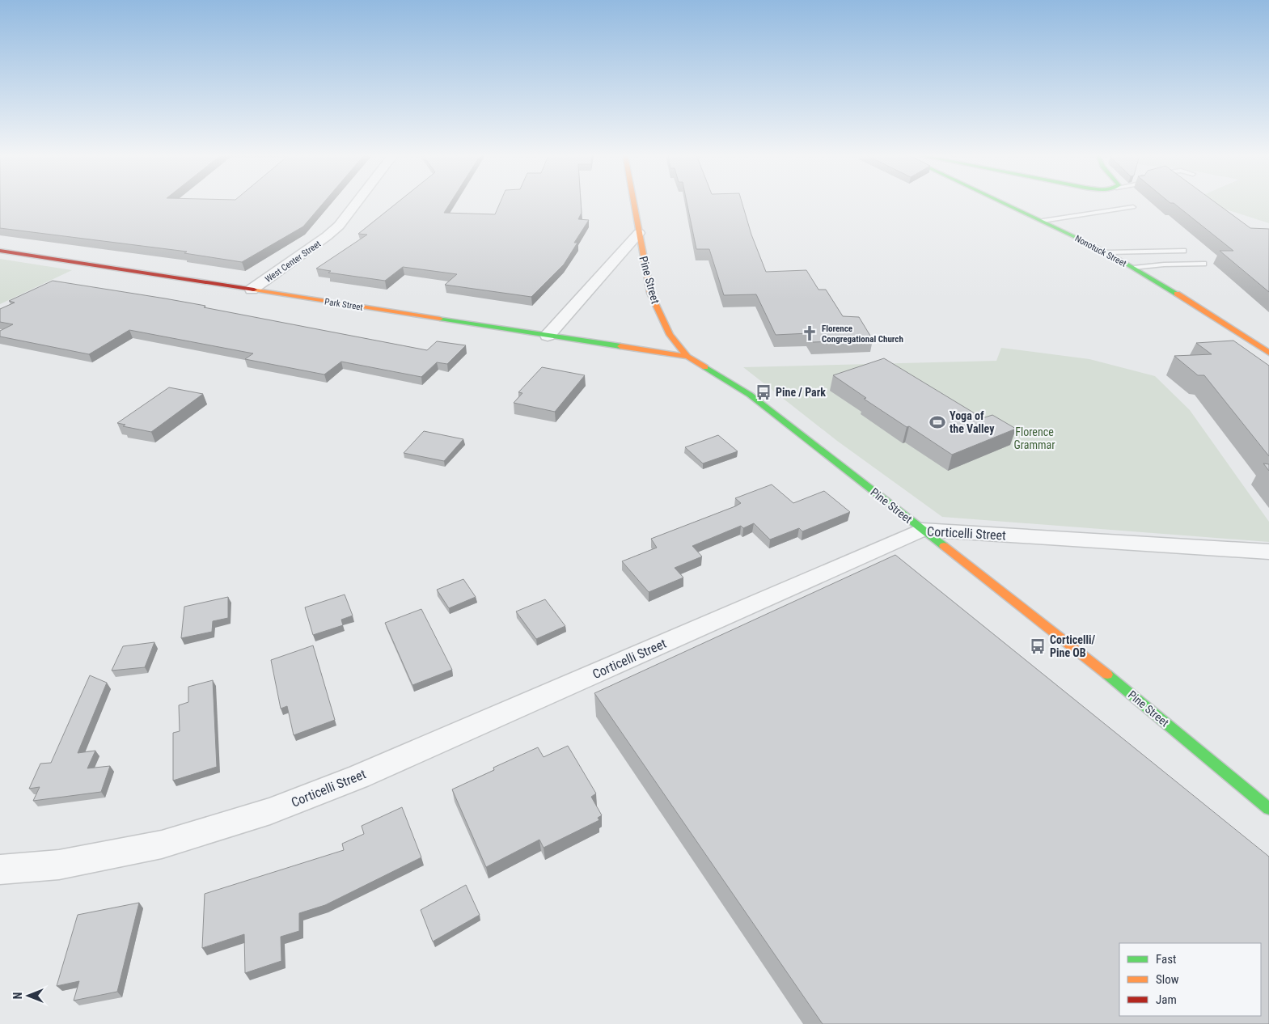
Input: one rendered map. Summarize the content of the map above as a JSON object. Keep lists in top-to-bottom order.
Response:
{
  "streets": {
    "main road": ["Nonotuck Street", "Pine Street", "Park Street"],
    "street": ["West Center Street", "Corticelli Street"]
  },
  "crossings": [
    ["West Center Street", "Park Street"],
    ["Pine Street", "Park Street"],
    ["Pine Street", "Corticelli Street"]
  ],
  "parks": ["Florence Grammar"],
  "places": {
    "church": ["Florence Congregational Church"],
    "bus stop": ["Pine / Park", "Corticelli/ Pine OB"],
    "sports": ["Yoga of the Valley"]
  },
  "legend": ["Fast", "Slow", "Jam"],
  "north": "left"
}
